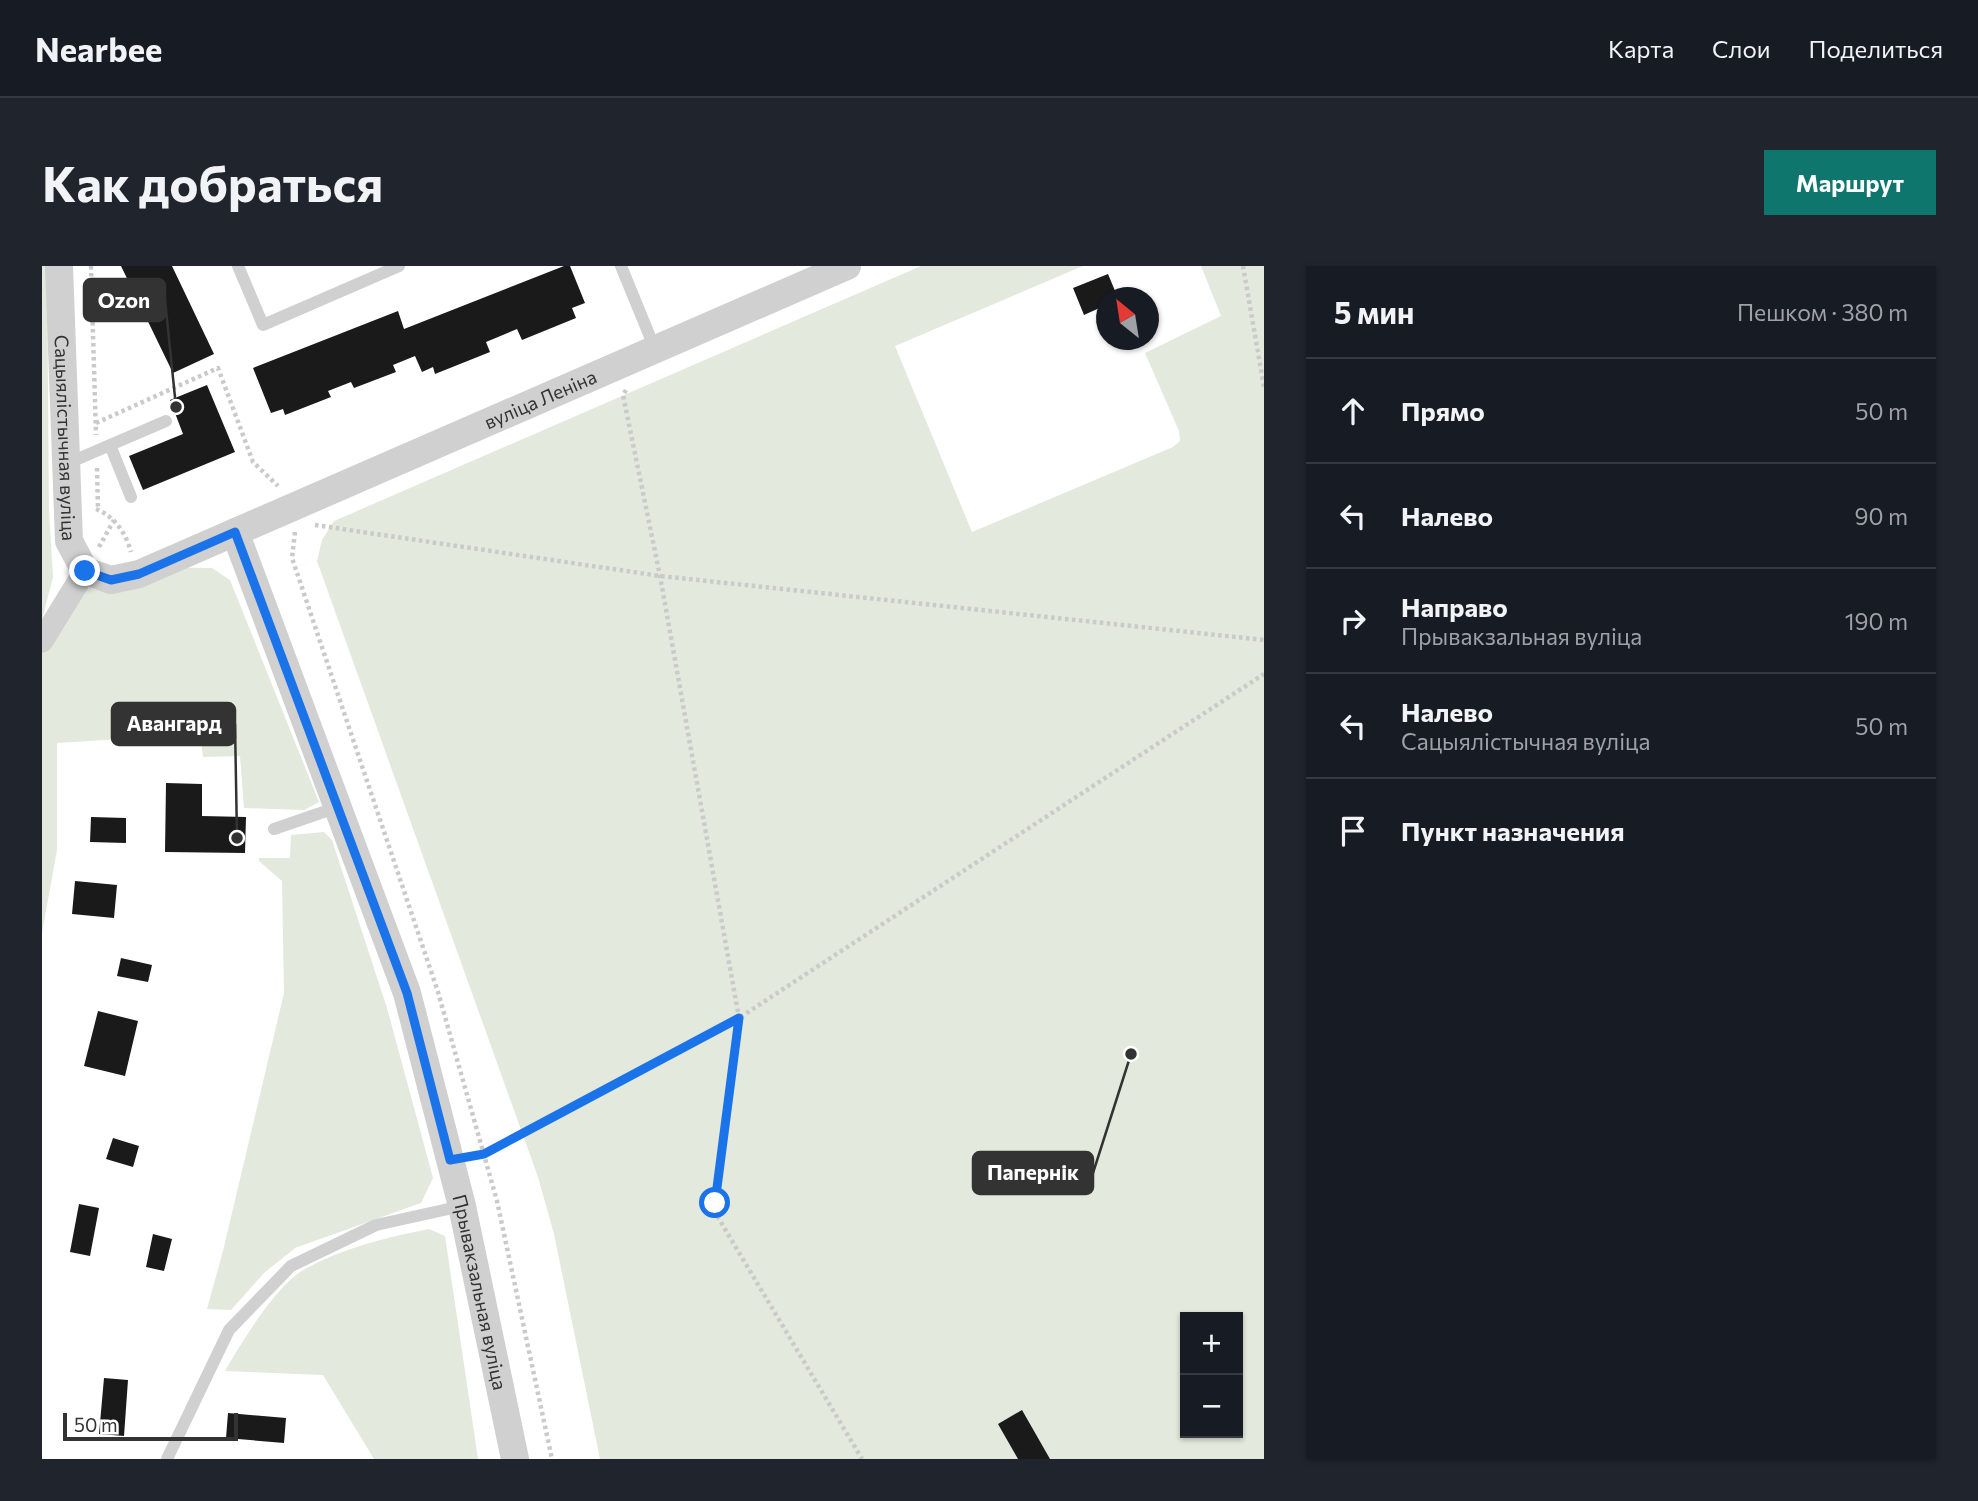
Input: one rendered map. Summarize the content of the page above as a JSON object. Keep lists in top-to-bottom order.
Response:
{
  "streets": {
    "street": ["вуліца Леніна", "Сацыялістычная вуліца", "Прывакзальная вуліца"]
  },
  "crossings": [
    ["вуліца Леніна", "Прывакзальная вуліца"]
  ],
  "places": ["Ozon", "Авангард", "Папернік"],
  "scale_bar": "50 m",
  "north": "top left",
  "page": {
    "header": "Nearbee",
    "nav": ["Карта", "Слои", "Поделиться"],
    "buttons": "Маршрут",
    "title": "Как добраться",
    "heading": ["5 мин", "Пешком · 380 m"],
    "list": [
      ["Прямо", "50 m"],
      ["Налево", "90 m"],
      ["Направо", "Прывакзальная вуліца", "190 m"],
      ["Налево", "Сацыялістычная вуліца", "50 m"],
      "Пункт назначения"
    ],
    "map_buttons": ["+", "−"],
    "scale": "50 m"
  }
}
